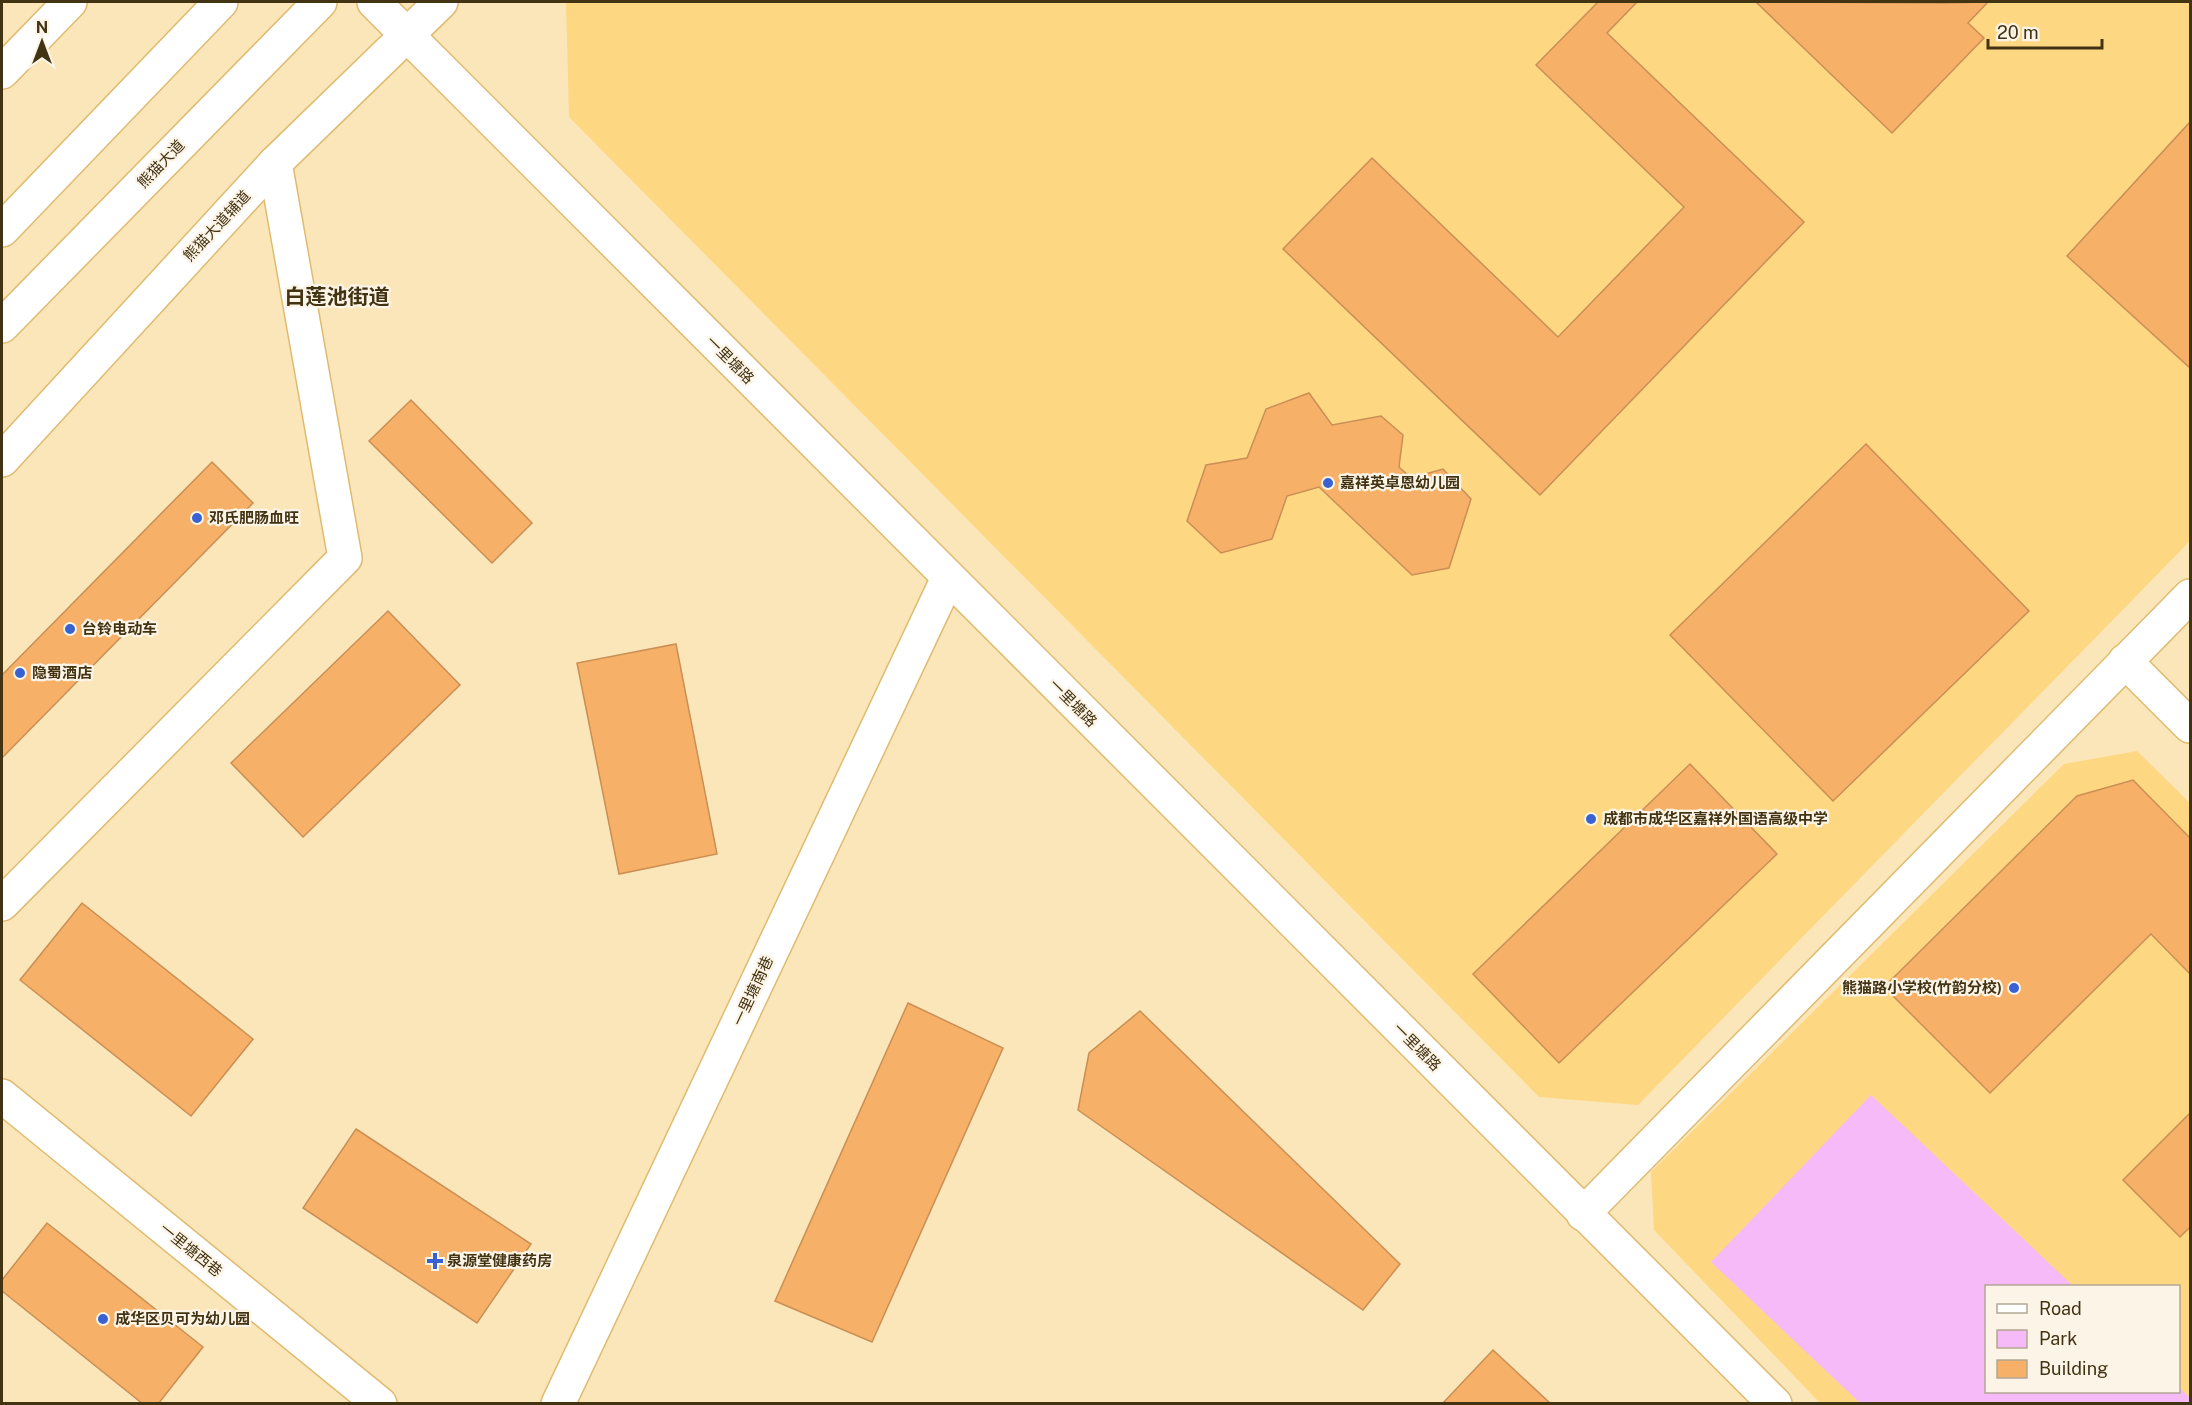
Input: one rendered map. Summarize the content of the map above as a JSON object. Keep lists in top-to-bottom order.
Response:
{
  "streets": {
    "street": [
      "熊猫大道",
      "熊猫大道辅道",
      "一里塘路",
      "一里塘南巷",
      "一里塘西巷"
    ]
  },
  "crossings": [
    ["熊猫大道辅道", "一里塘路"],
    ["一里塘路", "一里塘南巷"]
  ],
  "districts": ["白莲池街道"],
  "places": {
    "other": [
      "嘉祥英卓恩幼儿园",
      "邓氏肥肠血旺",
      "台铃电动车",
      "隐蜀酒店",
      "成都市成华区嘉祥外国语高级中学",
      "熊猫路小学校(竹韵分校)",
      "成华区贝可为幼儿园"
    ],
    "health": ["泉源堂健康药房"]
  },
  "legend": ["Road", "Park", "Building"],
  "scale_bar": "20 m",
  "north": "top"
}
